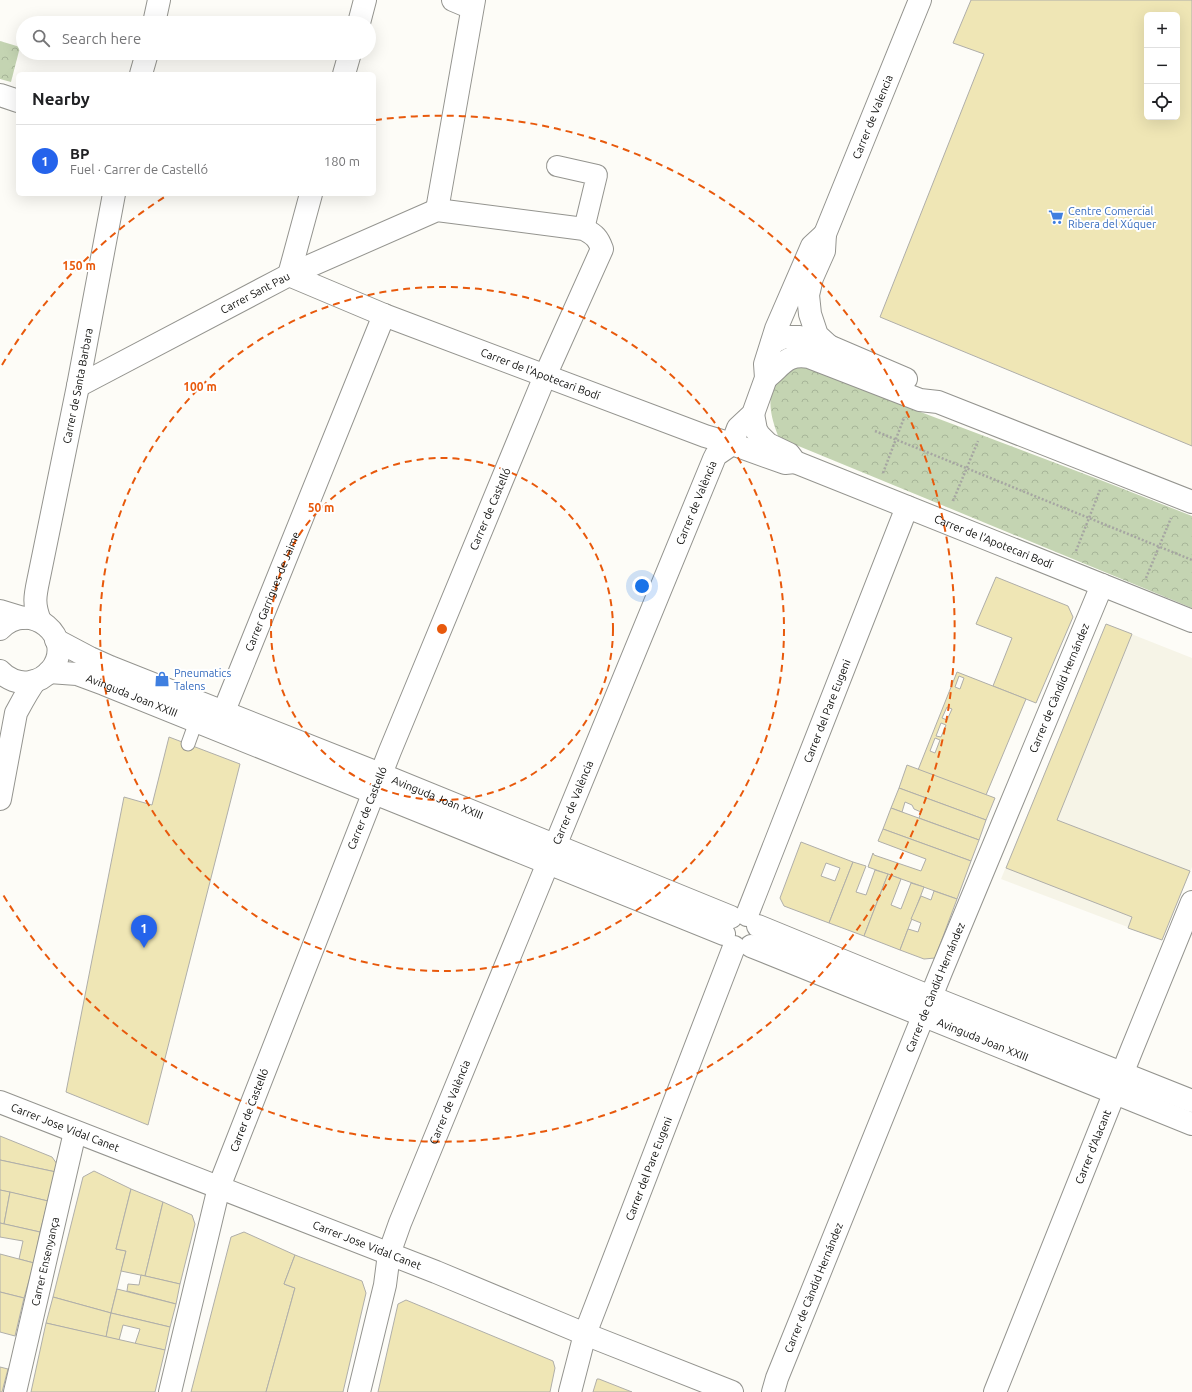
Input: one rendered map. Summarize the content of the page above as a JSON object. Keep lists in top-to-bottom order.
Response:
{
  "streets": {
    "street": [
      "Carrer de Valencia",
      "Carrer Sant Pau",
      "Carrer de l'Apotecari Bodí",
      "Carrer de Santa Barbara",
      "Carrer de València",
      "Carrer de Castelló",
      "Carrer Garrigues de Jaime",
      "Carrer de Càndid Hernández",
      "Avinguda Joan XXIII",
      "Carrer del Pare Eugeni",
      "Carrer Jose Vidal Canet",
      "Carrer d'Alacant",
      "Carrer Ensenyança"
    ]
  },
  "crossings": [
    ["Carrer Sant Pau", "Carrer de l'Apotecari Bodí"],
    ["Carrer Sant Pau", "Carrer de Santa Barbara"],
    ["Carrer de l'Apotecari Bodí", "Carrer de València"],
    ["Carrer de l'Apotecari Bodí", "Carrer de Castelló"],
    ["Carrer de l'Apotecari Bodí", "Carrer Garrigues de Jaime"],
    ["Carrer de l'Apotecari Bodí", "Carrer de Càndid Hernández"],
    ["Carrer de l'Apotecari Bodí", "Carrer del Pare Eugeni"],
    ["Carrer de València", "Avinguda Joan XXIII"],
    ["Carrer de València", "Carrer Jose Vidal Canet"],
    ["Carrer de Castelló", "Avinguda Joan XXIII"],
    ["Carrer de Castelló", "Carrer Jose Vidal Canet"],
    ["Carrer Garrigues de Jaime", "Avinguda Joan XXIII"],
    ["Carrer de Càndid Hernández", "Avinguda Joan XXIII"],
    ["Avinguda Joan XXIII", "Carrer del Pare Eugeni"],
    ["Avinguda Joan XXIII", "Carrer d'Alacant"],
    ["Carrer del Pare Eugeni", "Carrer Jose Vidal Canet"],
    ["Carrer Jose Vidal Canet", "Carrer Ensenyança"]
  ],
  "places": {
    "supermarket": ["Centre Comercial Ribera del Xúquer"],
    "shop": ["Pneumatics Talens"]
  },
  "page": {
    "map_buttons": ["+", "−"],
    "search": "Search here",
    "heading": "Nearby",
    "list": [
      {
        "mark": "1",
        "name": "BP",
        "note": "Fuel · Carrer de Castelló",
        "value": "180 m"
      }
    ],
    "pins": "1"
  },
  "rings": ["150 m", "100 m", "50 m"]
}
